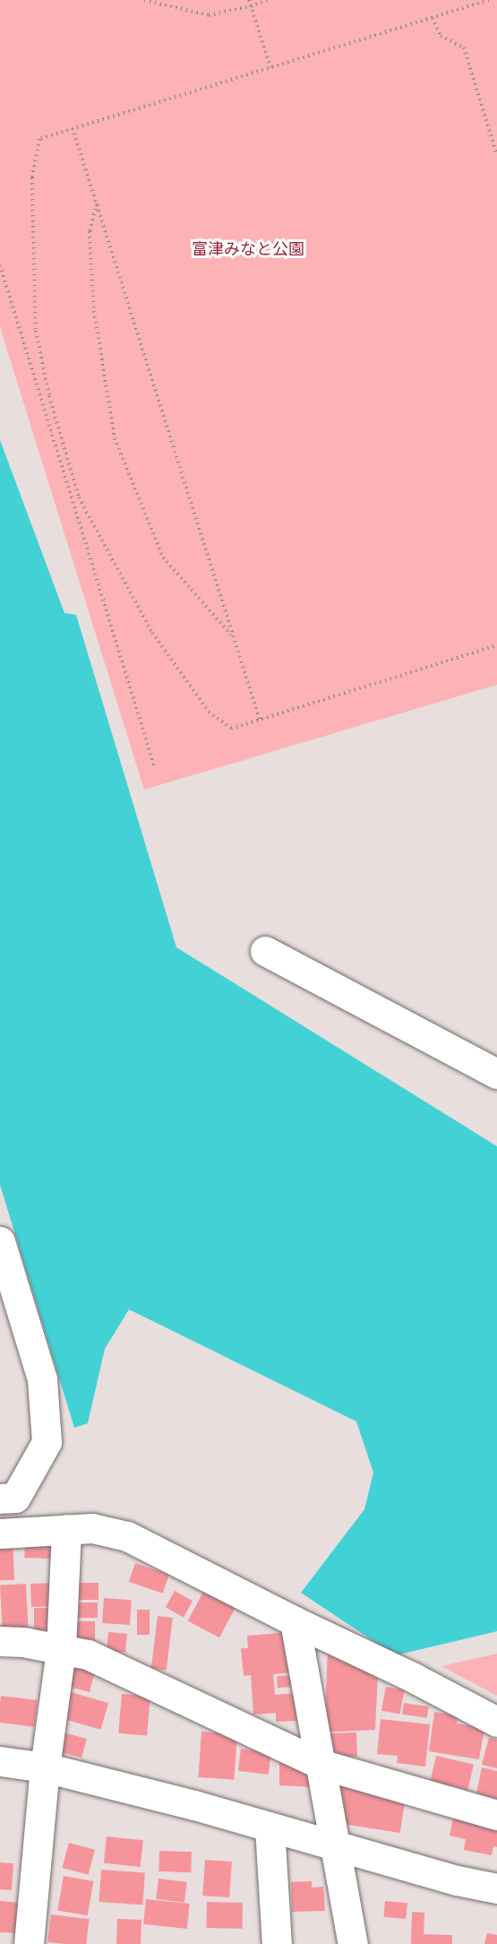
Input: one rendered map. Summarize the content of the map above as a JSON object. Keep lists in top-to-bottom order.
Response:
{
  "parks": ["富津みなと公園"]
}
